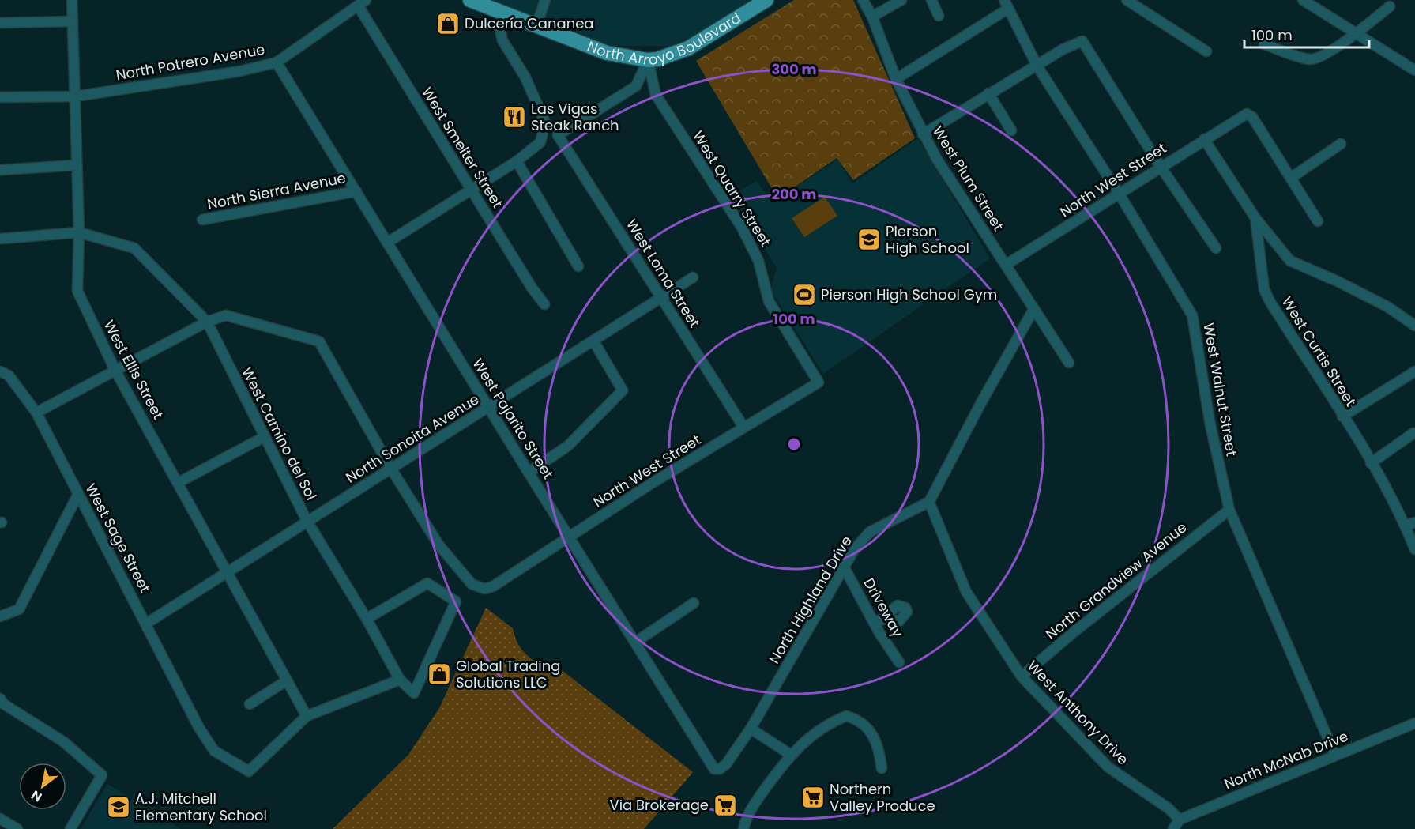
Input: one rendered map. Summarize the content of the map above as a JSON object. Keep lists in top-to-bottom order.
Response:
{
  "streets": {
    "main road": ["North Arroyo Boulevard"],
    "street": [
      "North Potrero Avenue",
      "West Smelter Street",
      "West Plum Street",
      "North West Street",
      "West Quarry Street",
      "North Sierra Avenue",
      "West Loma Street",
      "West Curtis Street",
      "West Ellis Street",
      "West Walnut Street",
      "West Pajarito Street",
      "West Camino del Sol",
      "North Sonoita Avenue",
      "West Sage Street",
      "North Grandview Avenue",
      "North Highland Drive",
      "Driveway",
      "West Anthony Drive",
      "North McNab Drive"
    ]
  },
  "crossings": [
    ["North Arroyo Boulevard", "West Quarry Street"],
    ["North Arroyo Boulevard", "West Loma Street"],
    ["North Potrero Avenue", "West Smelter Street"],
    ["North Potrero Avenue", "West Ellis Street"],
    ["North Potrero Avenue", "West Pajarito Street"],
    ["West Plum Street", "North West Street"],
    ["North West Street", "West Quarry Street"],
    ["North West Street", "West Loma Street"],
    ["North West Street", "West Curtis Street"],
    ["North West Street", "West Walnut Street"],
    ["North West Street", "West Pajarito Street"],
    ["North West Street", "North Sonoita Avenue"],
    ["West Quarry Street", "West Loma Street"],
    ["North Sierra Avenue", "West Pajarito Street"],
    ["West Loma Street", "North Sonoita Avenue"],
    ["West Ellis Street", "West Camino del Sol"],
    ["West Ellis Street", "North Sonoita Avenue"],
    ["West Ellis Street", "West Sage Street"],
    ["West Walnut Street", "North Grandview Avenue"],
    ["West Walnut Street", "North McNab Drive"],
    ["West Pajarito Street", "North Sonoita Avenue"],
    ["West Pajarito Street", "North Highland Drive"],
    ["West Camino del Sol", "North Sonoita Avenue"],
    ["North Sonoita Avenue", "West Sage Street"],
    ["North Grandview Avenue", "West Anthony Drive"],
    ["North Highland Drive", "Driveway"],
    ["North Highland Drive", "West Anthony Drive"],
    ["West Anthony Drive", "North McNab Drive"]
  ],
  "places": {
    "shop": ["Dulcería Cananea", "Global Trading Solutions LLC"],
    "restaurant": ["Las Vigas Steak Ranch"],
    "school or university": ["Pierson High School", "A.J. Mitchell Elementary School"],
    "sports": ["Pierson High School Gym"],
    "supermarket": ["Northern Valley Produce", "Via Brokerage"]
  },
  "scale_bar": "100 m",
  "north": "bottom left",
  "rings": ["300 m", "200 m", "100 m"]
}
